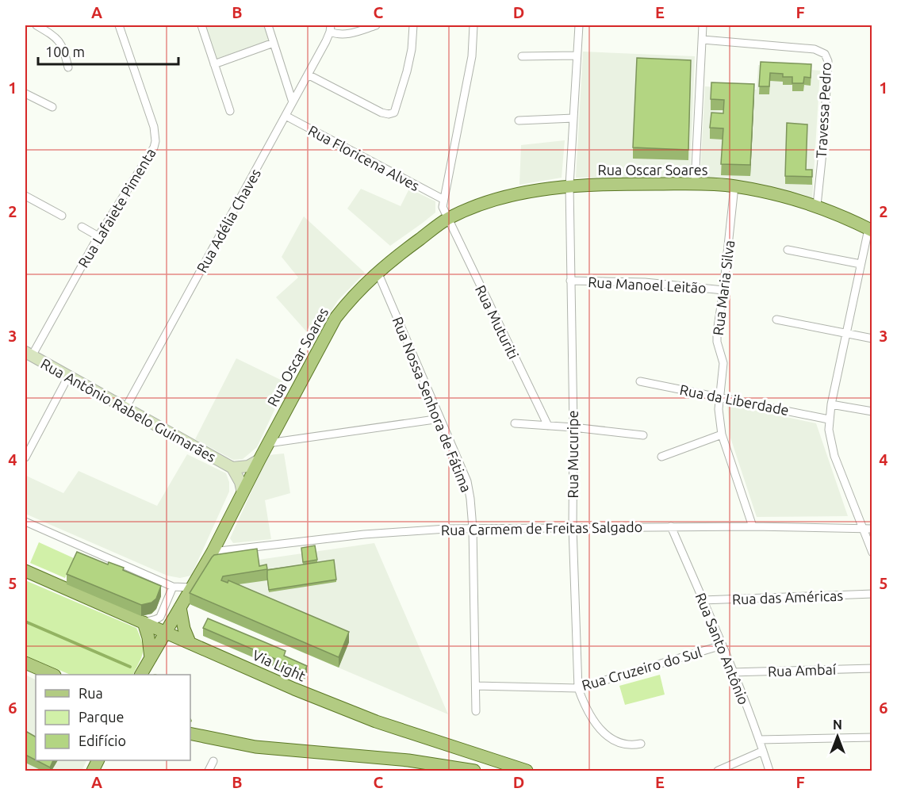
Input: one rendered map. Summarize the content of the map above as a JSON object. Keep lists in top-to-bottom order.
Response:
{
  "streets": {
    "main road": ["Rua Oscar Soares", "Rua Antônio Rabelo Guimarães", "Via Light"],
    "street": [
      "Travessa Pedro",
      "Rua Floricena Alves",
      "Rua Lafaiete Pimenta",
      "Rua Adélia Chaves",
      "Rua Manoel Leitão",
      "Rua Maria Silva",
      "Rua Muturiti",
      "Rua da Liberdade",
      "Rua Nossa Senhora de Fátima",
      "Rua Mucuripe",
      "Rua Carmem de Freitas Salgado",
      "Rua das Américas",
      "Rua Santo Antônio",
      "Rua Cruzeiro do Sul",
      "Rua Ambaí"
    ]
  },
  "crossings": [
    ["Travessa Pedro", "Rua Oscar Soares"],
    ["Rua Floricena Alves", "Rua Adélia Chaves"],
    ["Rua Floricena Alves", "Rua Muturiti"],
    ["Rua Oscar Soares", "Rua Maria Silva"],
    ["Rua Oscar Soares", "Rua Muturiti"],
    ["Rua Oscar Soares", "Rua Nossa Senhora de Fátima"],
    ["Rua Oscar Soares", "Rua Antônio Rabelo Guimarães"],
    ["Rua Oscar Soares", "Rua Mucuripe"],
    ["Rua Oscar Soares", "Rua Carmem de Freitas Salgado"],
    ["Rua Oscar Soares", "Via Light"],
    ["Rua Lafaiete Pimenta", "Rua Antônio Rabelo Guimarães"],
    ["Rua Adélia Chaves", "Rua Antônio Rabelo Guimarães"],
    ["Rua Manoel Leitão", "Rua Maria Silva"],
    ["Rua Manoel Leitão", "Rua Mucuripe"],
    ["Rua Maria Silva", "Rua da Liberdade"],
    ["Rua Maria Silva", "Rua Carmem de Freitas Salgado"],
    ["Rua Nossa Senhora de Fátima", "Rua Carmem de Freitas Salgado"],
    ["Rua Nossa Senhora de Fátima", "Rua Cruzeiro do Sul"],
    ["Rua Mucuripe", "Rua Carmem de Freitas Salgado"],
    ["Rua Mucuripe", "Rua Cruzeiro do Sul"],
    ["Rua Carmem de Freitas Salgado", "Rua Santo Antônio"],
    ["Rua das Américas", "Rua Santo Antônio"],
    ["Rua Santo Antônio", "Rua Cruzeiro do Sul"],
    ["Rua Santo Antônio", "Rua Ambaí"]
  ],
  "legend": ["Rua", "Parque", "Edifício"],
  "scale_bar": "100 m",
  "north": "top",
  "grid": {
    "columns": [
      "A",
      "B",
      "C",
      "D",
      "E",
      "F"
    ],
    "rows": [
      "1",
      "2",
      "3",
      "4",
      "5",
      "6"
    ]
  }
}
